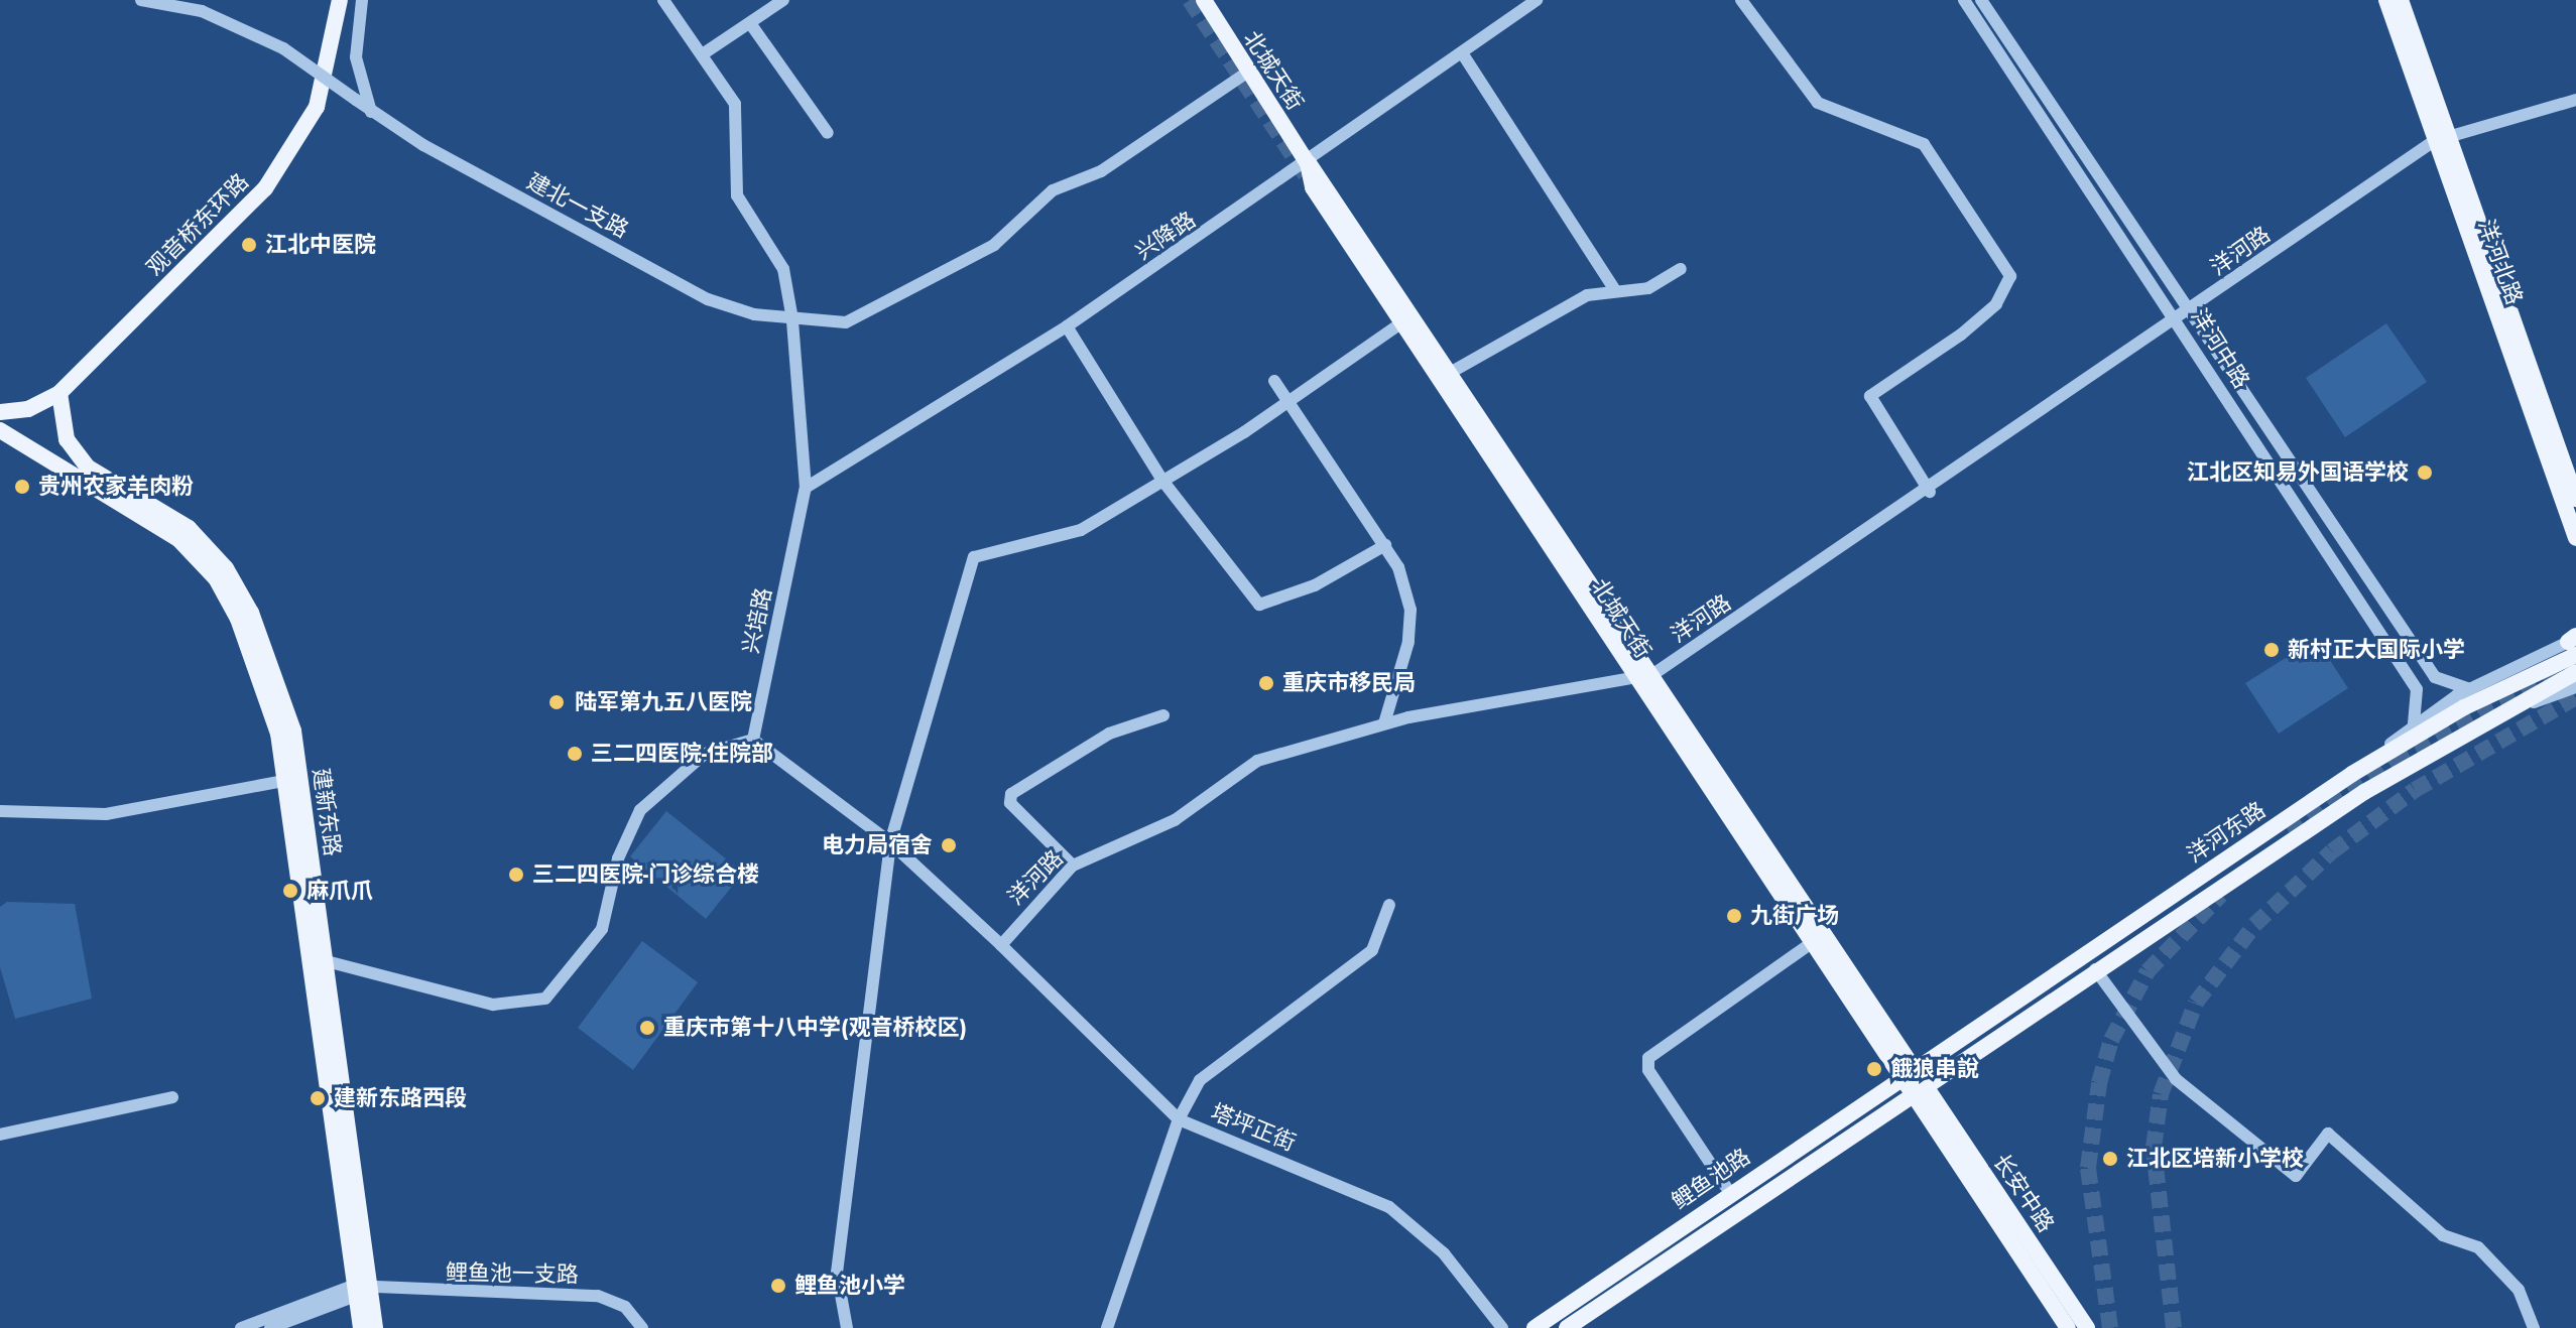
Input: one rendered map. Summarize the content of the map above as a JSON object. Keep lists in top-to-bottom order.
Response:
{
  "streets": {
    "main road": [
      "北城天街",
      "观音桥东环路",
      "洋河北路",
      "建新东路",
      "洋河东路",
      "鲤鱼池路",
      "长安中路"
    ],
    "street": [
      "建北一支路",
      "兴降路",
      "洋河路",
      "洋河中路",
      "兴培路",
      "塔坪正街",
      "鲤鱼池一支路"
    ]
  },
  "crossings": [
    ["北城天街", "建北一支路"],
    ["北城天街", "兴降路"],
    ["北城天街", "洋河路"],
    ["北城天街", "洋河东路"],
    ["北城天街", "鲤鱼池路"],
    ["北城天街", "长安中路"],
    ["建北一支路", "兴培路"],
    ["观音桥东环路", "建新东路"],
    ["兴降路", "兴培路"],
    ["洋河路", "洋河北路"],
    ["洋河路", "洋河中路"],
    ["洋河路", "塔坪正街"],
    ["建新东路", "鲤鱼池一支路"],
    ["洋河东路", "鲤鱼池路"],
    ["洋河东路", "长安中路"],
    ["鲤鱼池路", "长安中路"]
  ],
  "places": [
    "江北中医院",
    "江北区知易外国语学校",
    "贵州农家羊肉粉",
    "新村正大国际小学",
    "重庆市移民局",
    "陆军第九五八医院",
    "三二四医院-住院部",
    "电力局宿舍",
    "三二四医院-门诊综合楼",
    "麻爪爪",
    "九街广场",
    "重庆市第十八中学(观音桥校区)",
    "餓狼串說",
    "建新东路西段",
    "江北区培新小学校",
    "鲤鱼池小学"
  ]
}
